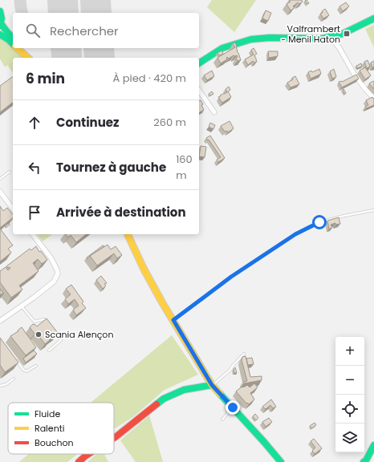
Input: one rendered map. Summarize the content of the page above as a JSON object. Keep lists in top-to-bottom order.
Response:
{
  "places": {
    "transit": ["Valframbert - Menil Haton"],
    "other": ["Scania Alençon"]
  },
  "legend": ["Fluide", "Ralenti", "Bouchon"],
  "page": {
    "search": "Rechercher",
    "heading": ["6 min", "À pied · 420 m"],
    "list": [
      ["Continuez", "260 m"],
      ["Tournez à gauche", "160 m"],
      "Arrivée à destination"
    ],
    "map_buttons": ["+", "−"]
  }
}
